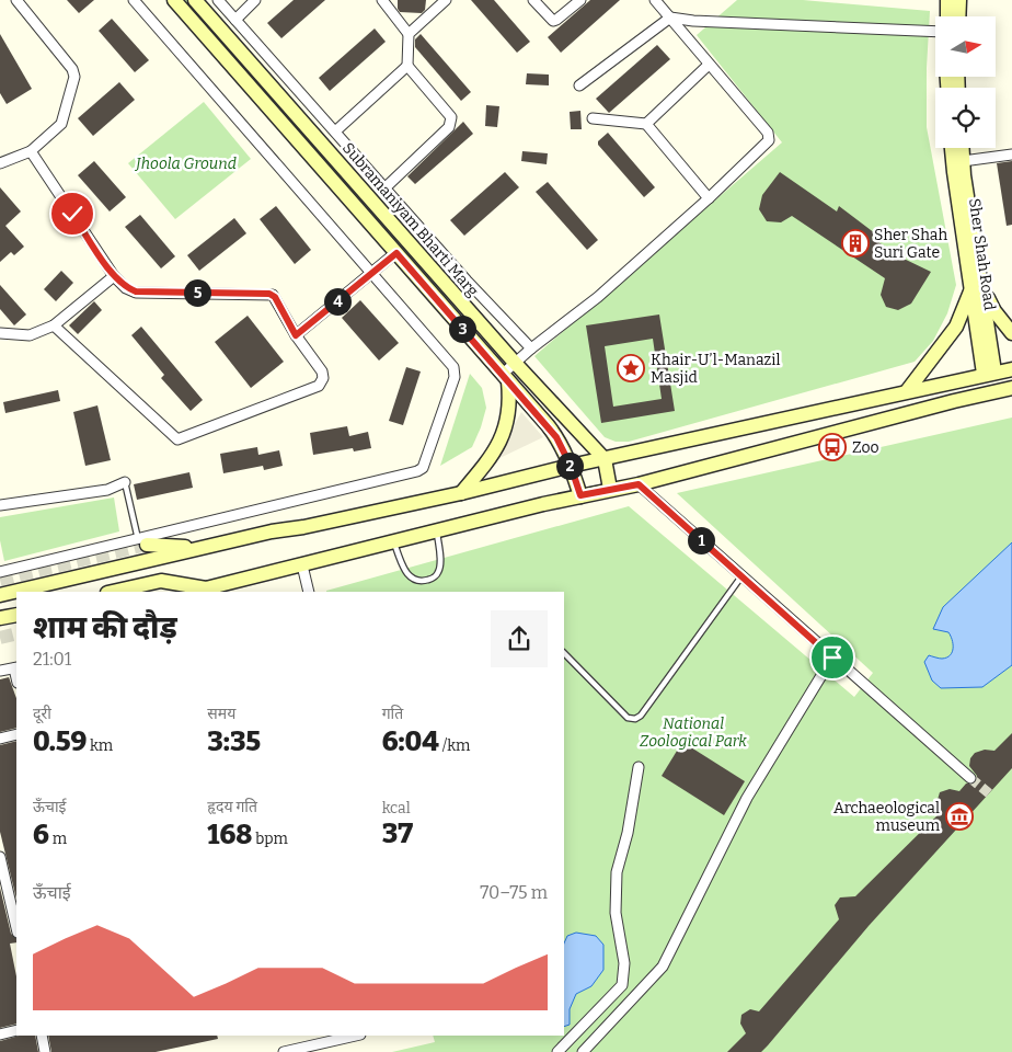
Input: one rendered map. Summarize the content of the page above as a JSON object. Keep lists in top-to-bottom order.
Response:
{
  "streets": {
    "main road": ["Subramaniyam Bharti Marg", "Sher Shah Road"]
  },
  "parks": ["Jhoola Ground", "National Zoological Park"],
  "places": {
    "building": ["Sher Shah Suri Gate"],
    "place": ["Khair-U’l-Manazil Masjid"],
    "bus stop": ["Zoo"],
    "museum": ["Archaeological museum"]
  },
  "north": "right",
  "page": {
    "pins": [
      "5",
      "4",
      "3",
      "2",
      "1"
    ],
    "heading": ["शाम की दौड़", "21:01"],
    "stats": [
      ["दूरी", "0.59 km"],
      ["समय", "3:35"],
      ["गति", "6:04 /km"],
      ["ऊँचाई", "6 m"],
      ["हृदय गति", "168 bpm"],
      ["kcal", "37"]
    ],
    "chart": ["ऊँचाई", "70–75 m"]
  }
}
